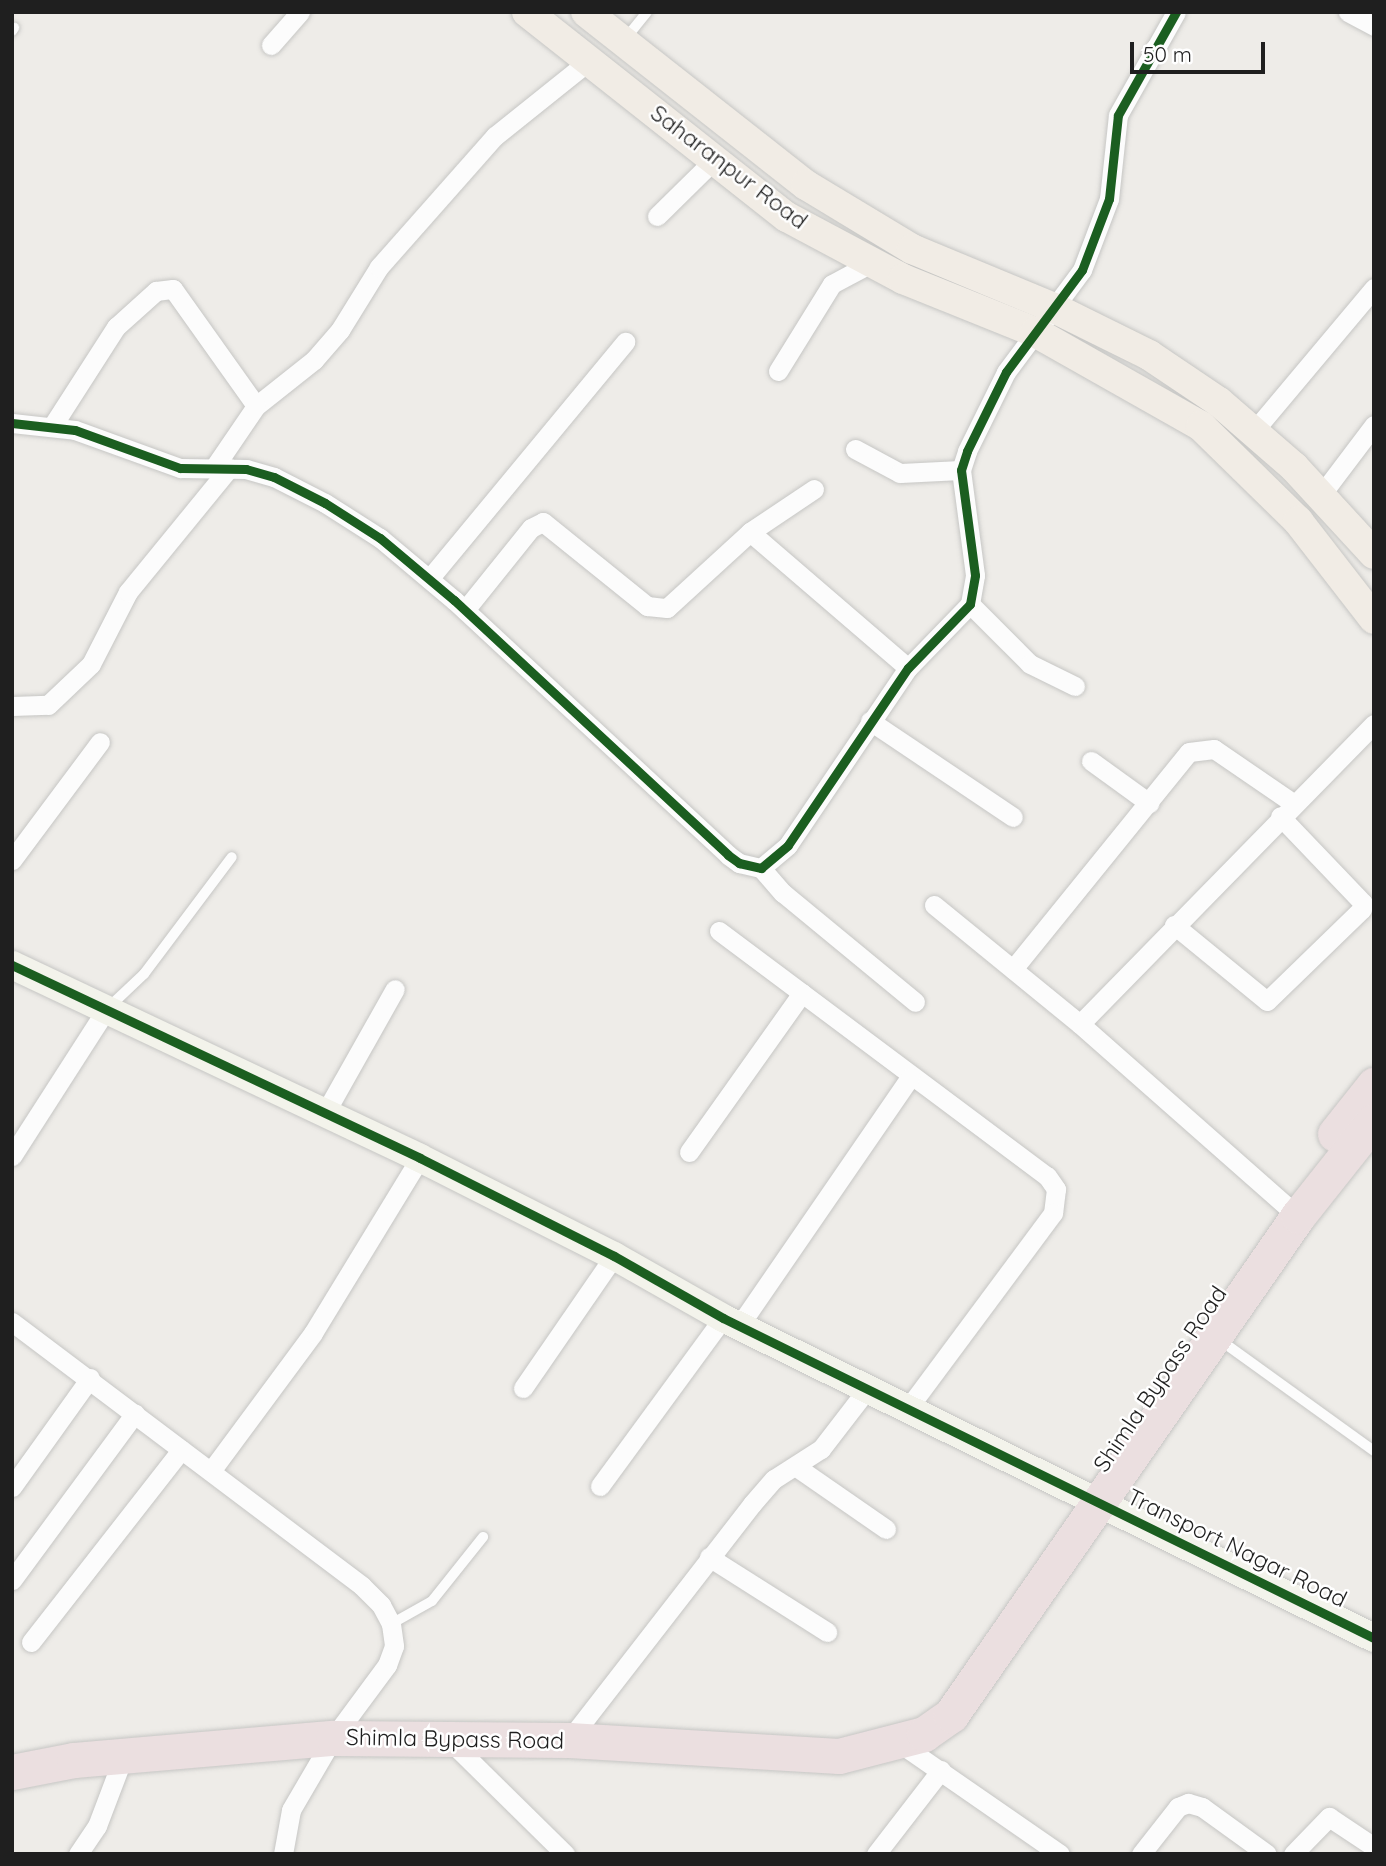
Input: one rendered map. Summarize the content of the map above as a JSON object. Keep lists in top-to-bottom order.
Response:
{
  "streets": {
    "highway": ["Shimla Bypass Road"],
    "main road": ["Saharanpur Road"],
    "street": ["Transport Nagar Road"]
  },
  "crossings": [
    ["Shimla Bypass Road", "Transport Nagar Road"]
  ],
  "scale_bar": "50 m"
}
